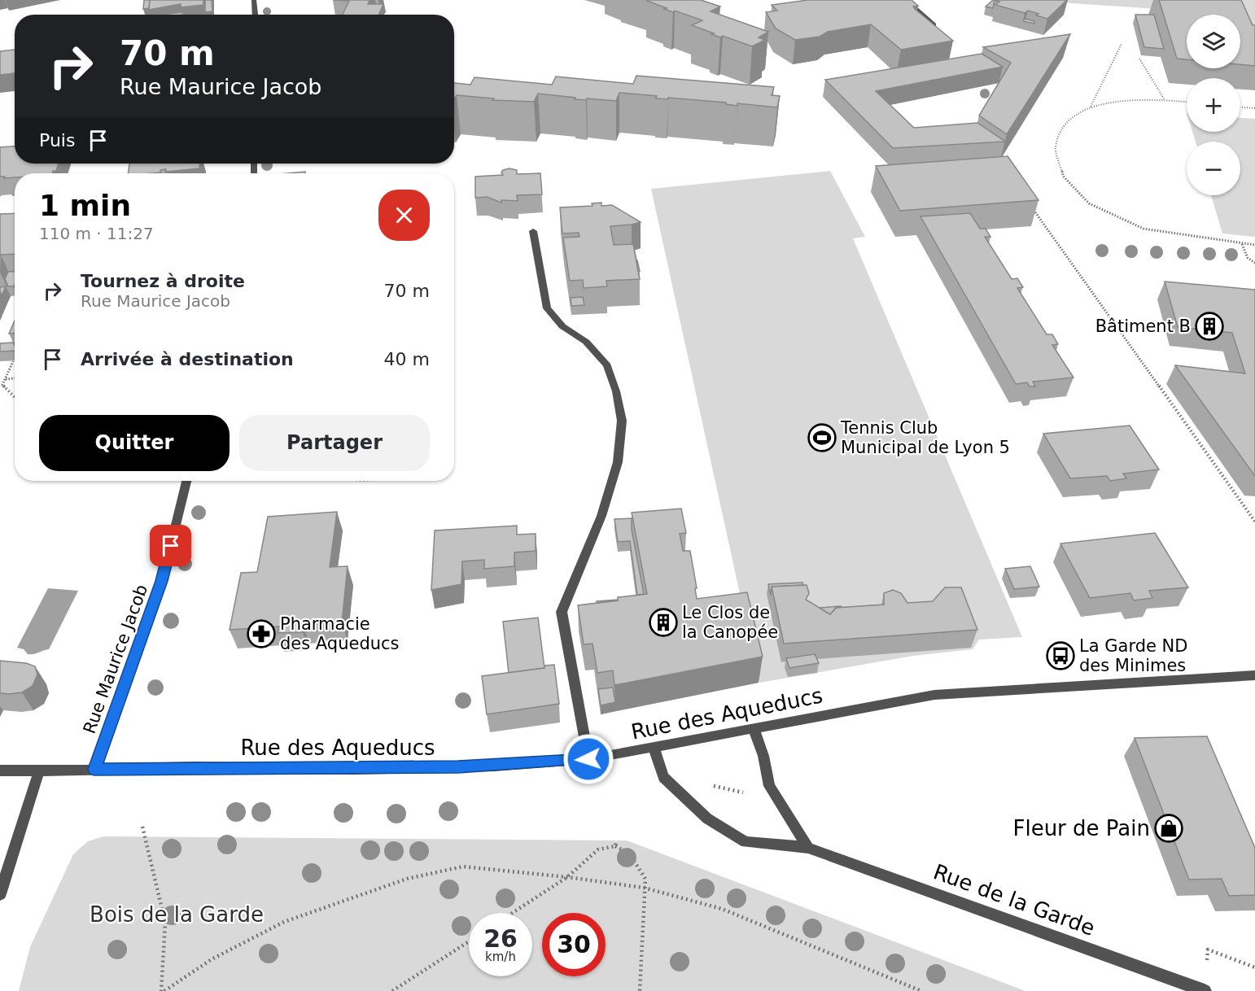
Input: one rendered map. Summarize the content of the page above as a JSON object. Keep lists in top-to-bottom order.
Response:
{
  "streets": {
    "street": ["Rue Maurice Jacob", "Rue des Aqueducs", "Rue de la Garde"]
  },
  "crossings": [
    ["Rue Maurice Jacob", "Rue des Aqueducs"],
    ["Rue des Aqueducs", "Rue de la Garde"]
  ],
  "parks": ["Bois de la Garde"],
  "places": {
    "building": ["Bâtiment B", "Le Clos de la Canopée"],
    "sports": ["Tennis Club Municipal de Lyon 5"],
    "pharmacy": ["Pharmacie des Aqueducs"],
    "bus stop": ["La Garde ND des Minimes"],
    "shop": ["Fleur de Pain"]
  },
  "page": {
    "map_buttons": ["+", "−"],
    "turn": ["70 m", "Rue Maurice Jacob"],
    "then": "Puis",
    "heading": ["1 min", "110 m · 11:27"],
    "list": [
      {
        "name": "Tournez à droite",
        "note": "Rue Maurice Jacob",
        "value": "70 m"
      },
      {
        "name": "Arrivée à destination",
        "value": "40 m"
      }
    ],
    "buttons": ["Quitter", "Partager"],
    "speed": "26 km/h",
    "limit": "30"
  }
}
